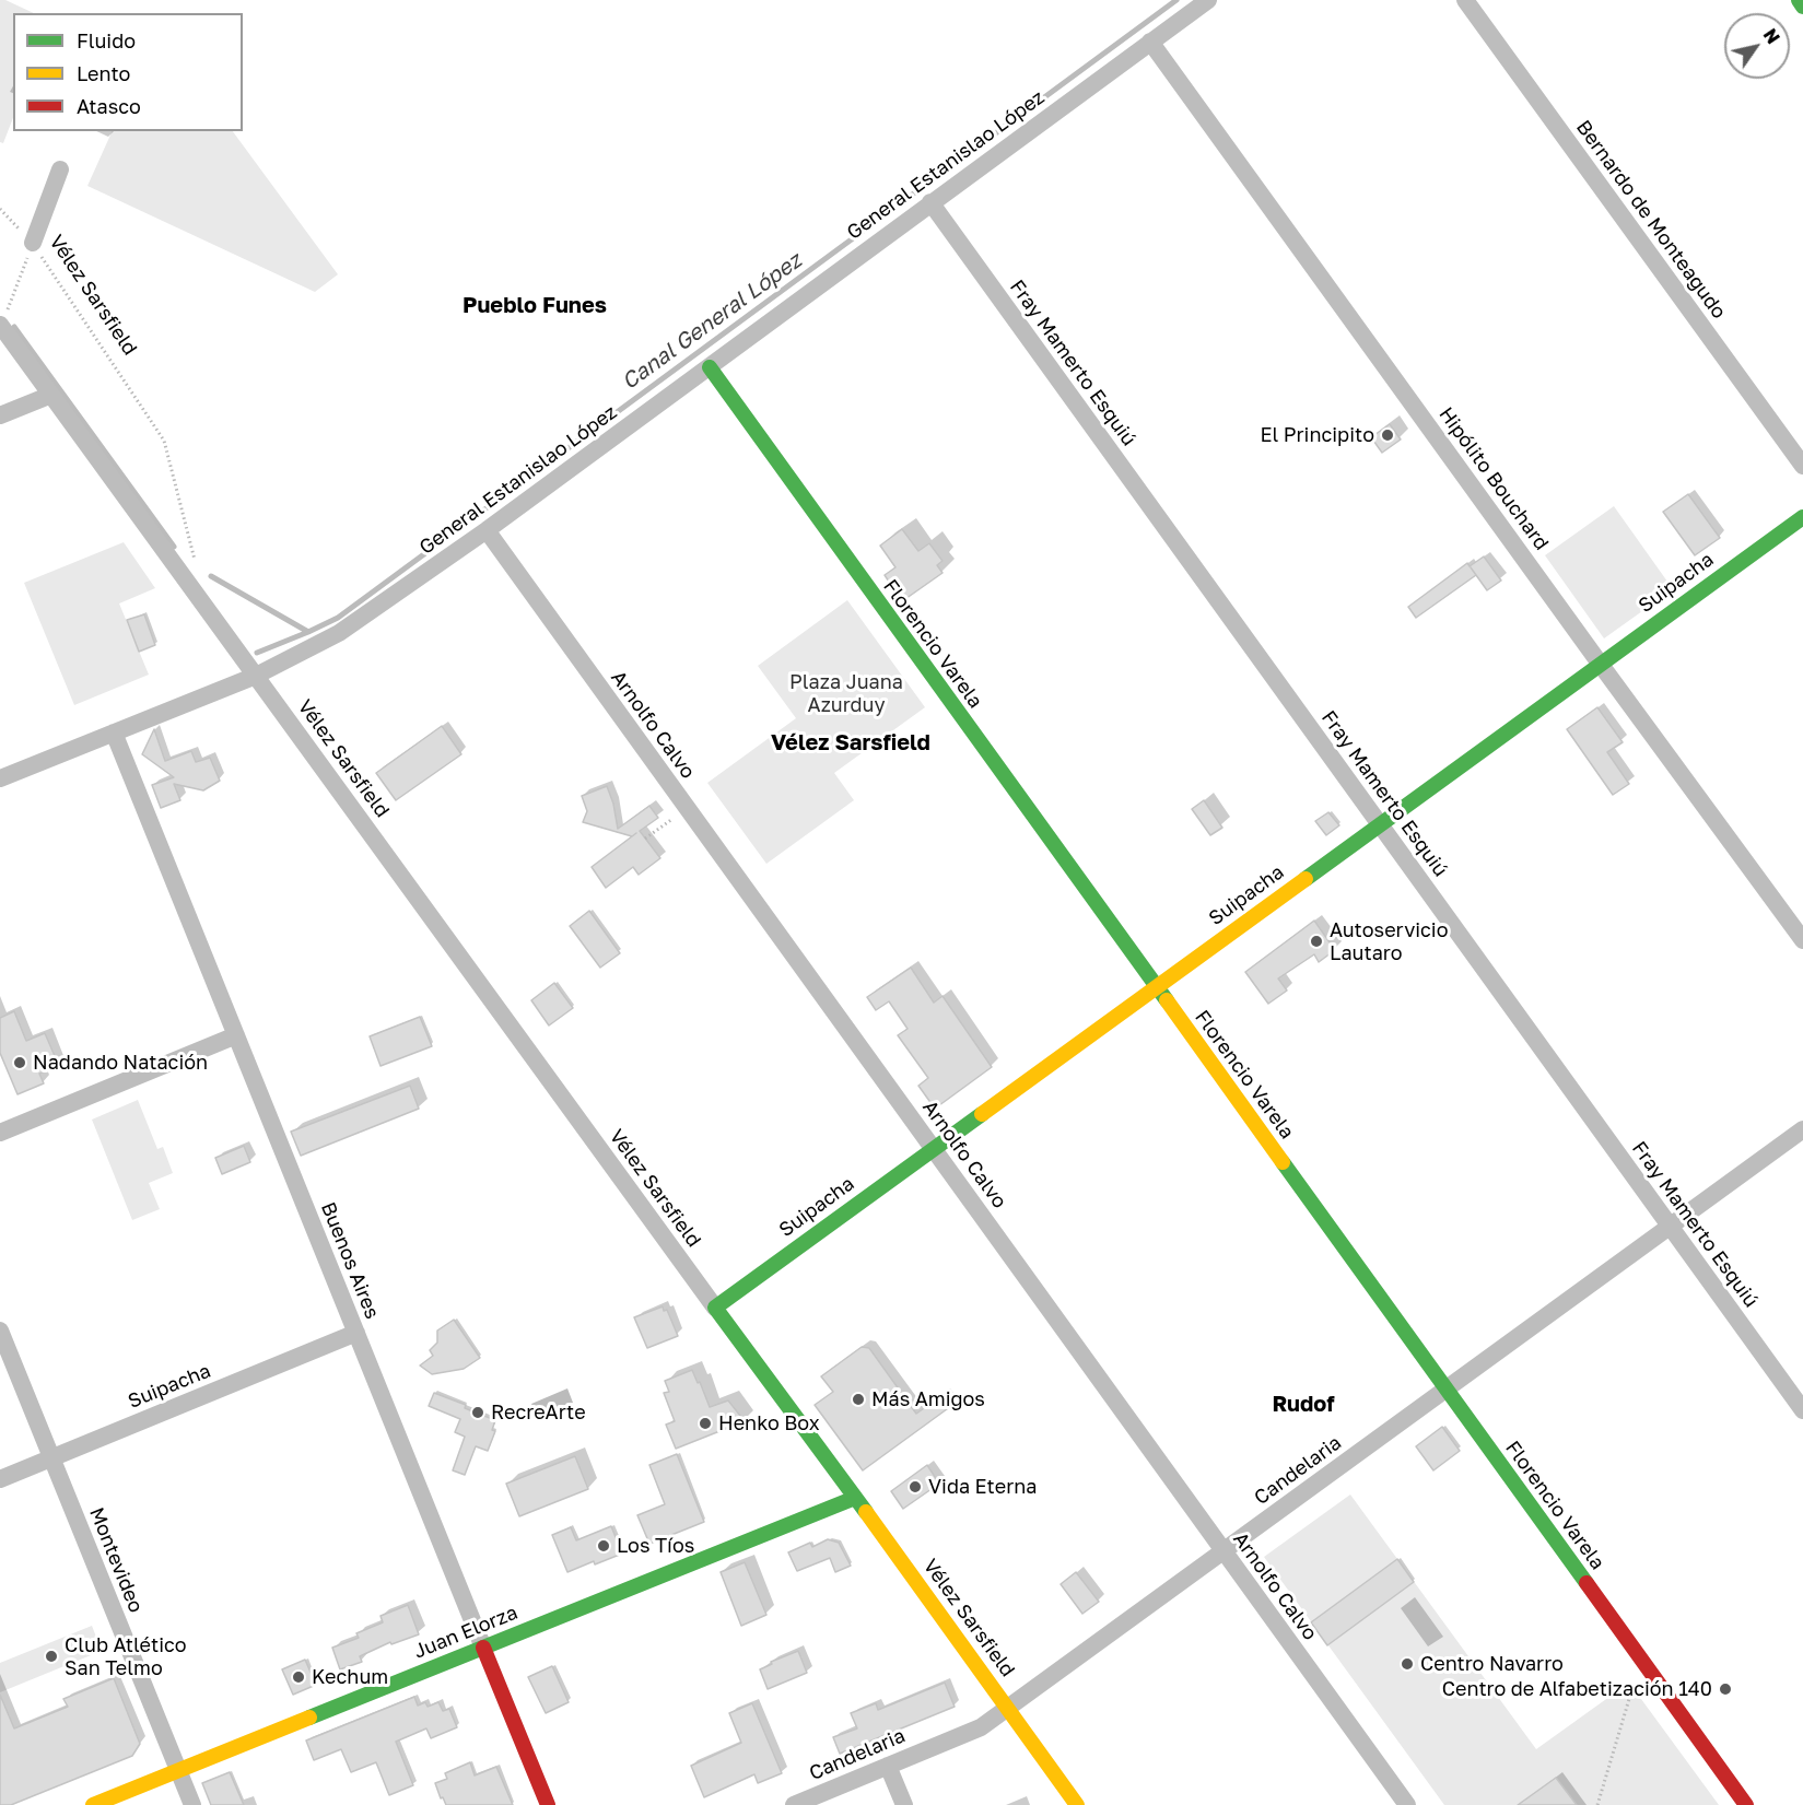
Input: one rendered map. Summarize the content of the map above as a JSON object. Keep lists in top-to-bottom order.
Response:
{
  "streets": {
    "main road": [
      "Vélez Sarsfield",
      "Suipacha",
      "Florencio Varela",
      "Buenos Aires",
      "Juan Elorza"
    ],
    "street": [
      "General Estanislao López",
      "Bernardo de Monteagudo",
      "Fray Mamerto Esquiú",
      "Hipólito Bouchard",
      "Arnolfo Calvo",
      "Candelaria",
      "Montevideo"
    ]
  },
  "crossings": [
    ["General Estanislao López", "Vélez Sarsfield"],
    ["General Estanislao López", "Fray Mamerto Esquiú"],
    ["General Estanislao López", "Hipólito Bouchard"],
    ["General Estanislao López", "Florencio Varela"],
    ["General Estanislao López", "Arnolfo Calvo"],
    ["General Estanislao López", "Buenos Aires"],
    ["Vélez Sarsfield", "Suipacha"],
    ["Vélez Sarsfield", "Candelaria"],
    ["Vélez Sarsfield", "Juan Elorza"],
    ["Fray Mamerto Esquiú", "Suipacha"],
    ["Fray Mamerto Esquiú", "Candelaria"],
    ["Hipólito Bouchard", "Suipacha"],
    ["Suipacha", "Florencio Varela"],
    ["Suipacha", "Arnolfo Calvo"],
    ["Suipacha", "Buenos Aires"],
    ["Suipacha", "Montevideo"],
    ["Florencio Varela", "Candelaria"],
    ["Arnolfo Calvo", "Candelaria"],
    ["Buenos Aires", "Juan Elorza"],
    ["Montevideo", "Juan Elorza"]
  ],
  "districts": ["Pueblo Funes", "Vélez Sarsfield", "Rudof"],
  "water": ["Canal General López"],
  "parks": ["Plaza Juana Azurduy"],
  "places": [
    "El Principito",
    "Autoservicio Lautaro",
    "Nadando Natación",
    "Más Amigos",
    "RecreArte",
    "Henko Box",
    "Vida Eterna",
    "Los Tíos",
    "Club Atlético San Telmo",
    "Centro Navarro",
    "Kechum",
    "Centro de Alfabetización 140"
  ],
  "legend": ["Fluido", "Lento", "Atasco"],
  "north": "top right"
}
